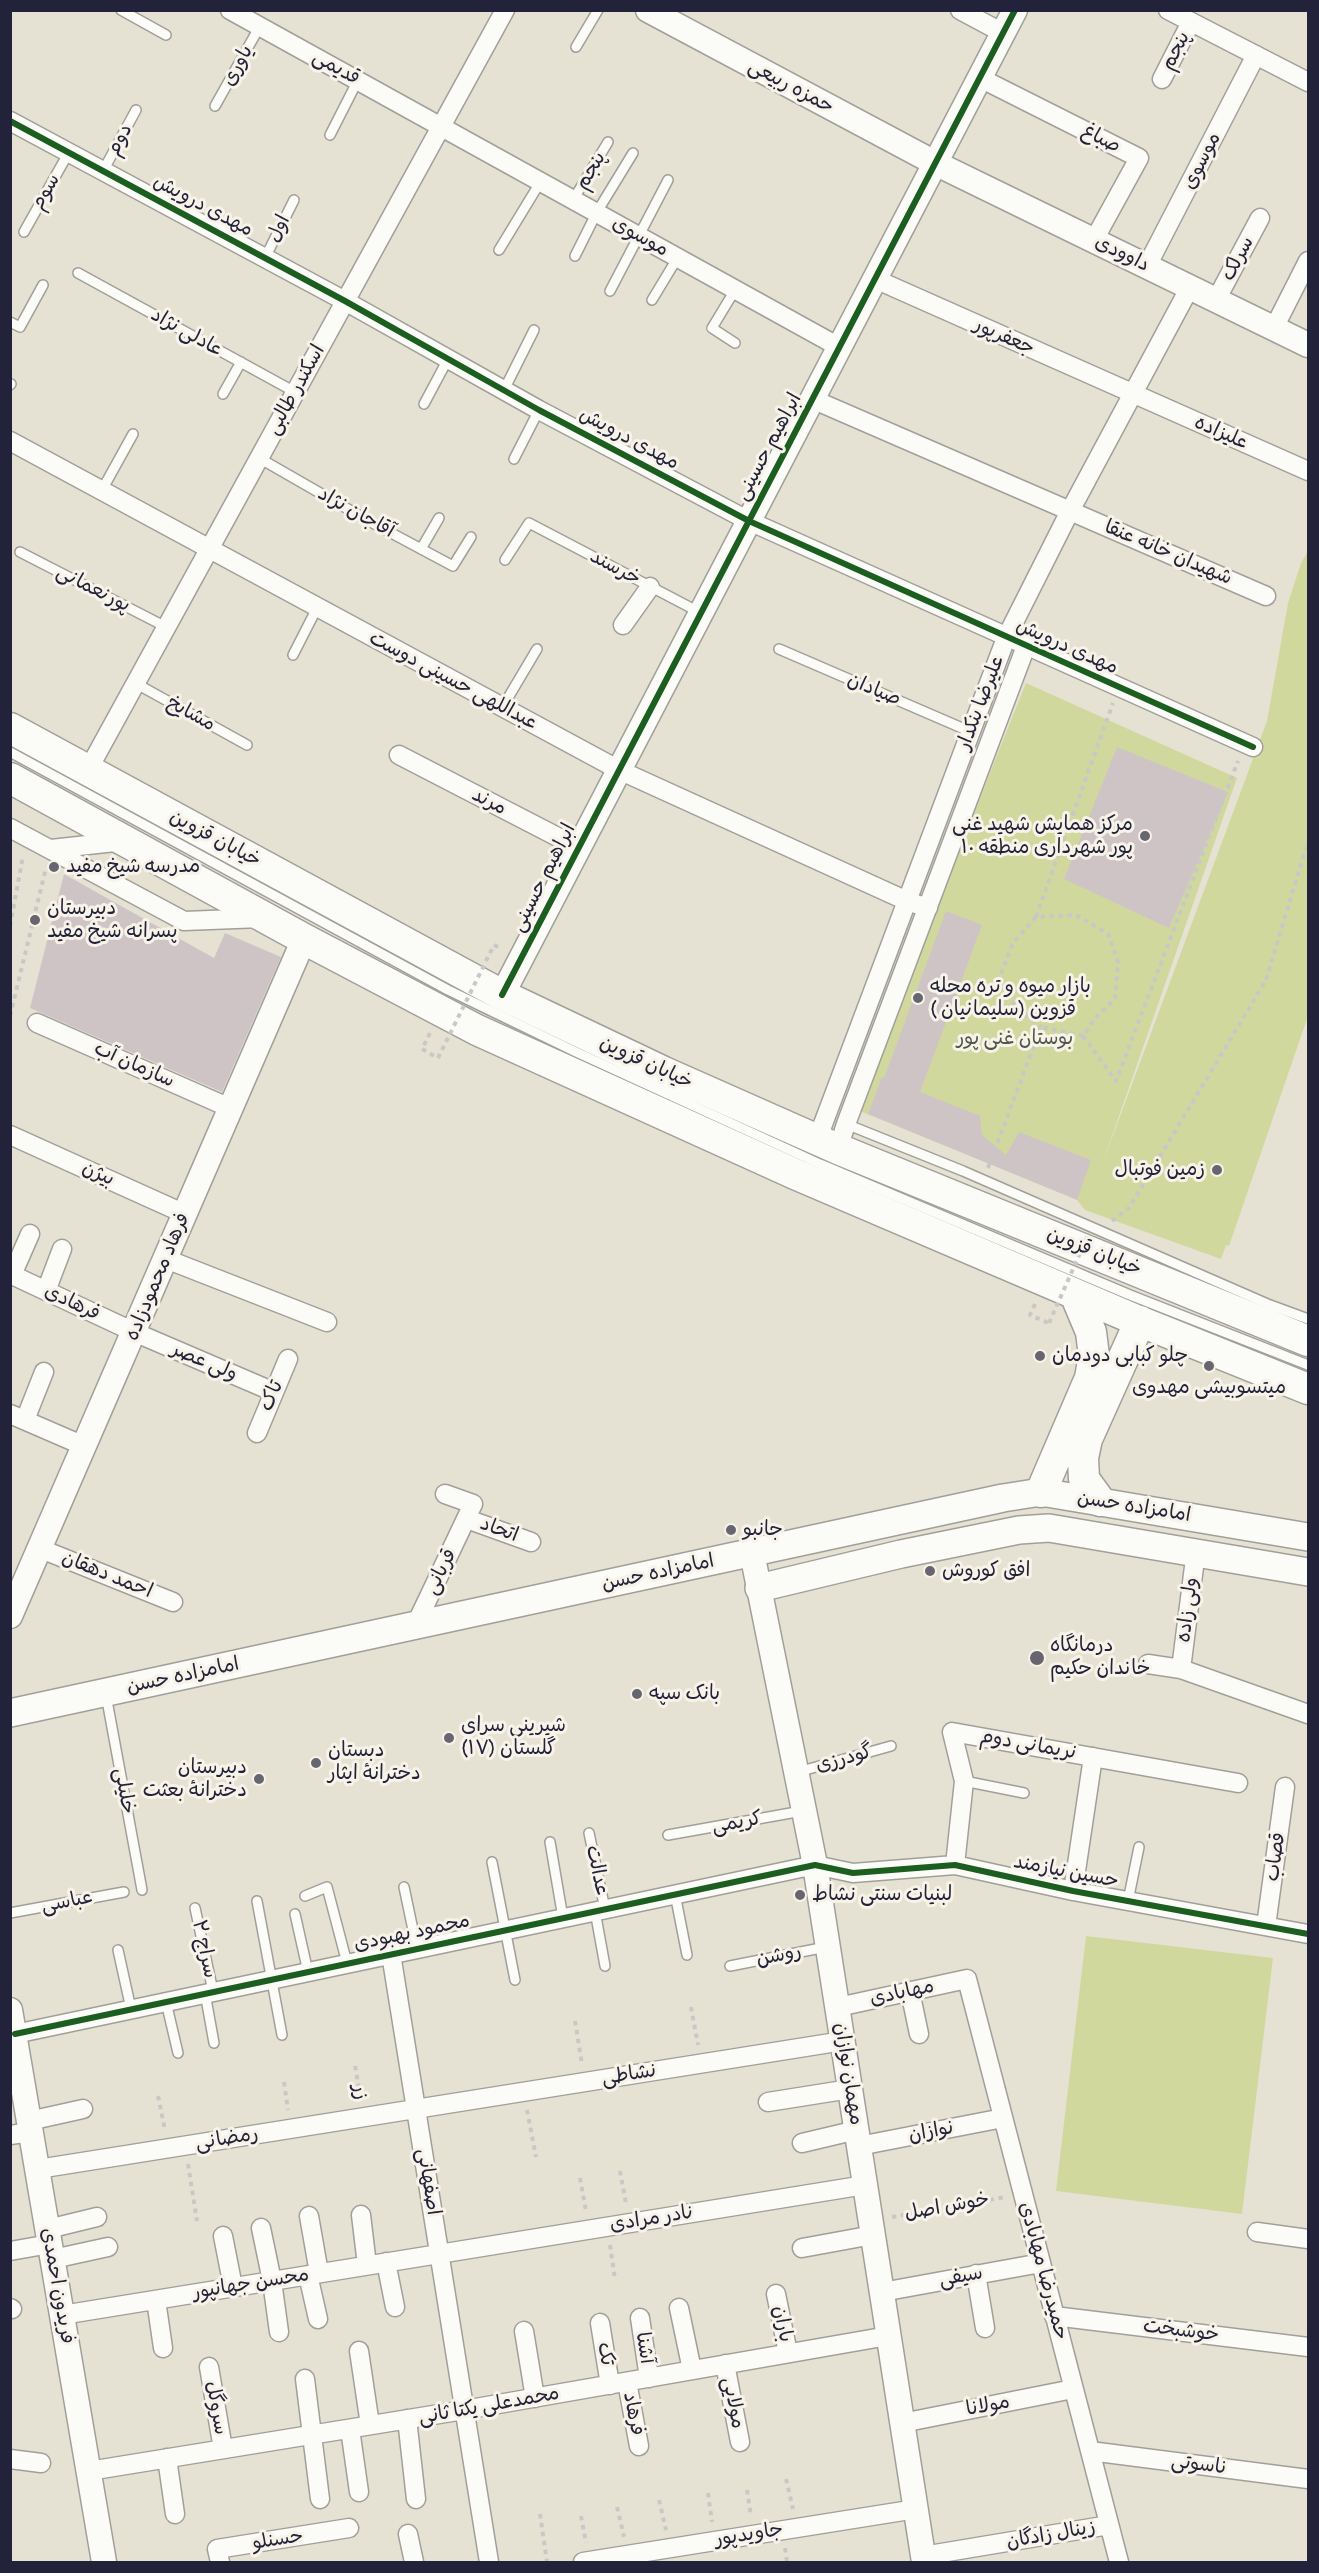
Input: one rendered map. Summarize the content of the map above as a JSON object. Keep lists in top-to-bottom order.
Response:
{
  "streets": {
    "main road": ["خیابان قزوین", "امامزاده حسن"],
    "street": [
      "پنجم",
      "قدیمی",
      "حمزه ربیعی",
      "صباغ",
      "موسوی",
      "مهدی درویش",
      "داوودی",
      "سرلک",
      "جعفرپور",
      "اسکندر طالبی",
      "علیزاده",
      "ابراهیم حسینی",
      "شهیدان خانه‌ عنقا",
      "عبداللهی حسینی دوست",
      "علیرضا بنکدار",
      "مرند",
      "سازمان آب",
      "بیژن",
      "فرهاد محمودزاده",
      "فرهادی",
      "ولی عصر",
      "تاک",
      "اتحاد",
      "قربانی",
      "احمد دهقان",
      "ولی زاده",
      "نریمانی دوم",
      "قصاب",
      "حسین نیازمند",
      "محمود بهبودی",
      "مهابادی",
      "مهمان نوازان",
      "نشاطی",
      "نوازان",
      "رمضانی",
      "اصفهانی",
      "نادر مرادی",
      "حمیدرضا مهابادی",
      "سیفی",
      "محسن جهانپور",
      "فریدون احمدی",
      "باران",
      "خوشبخت",
      "آشنا",
      "تک",
      "مولایی",
      "محمدعلی یکتا ثانی",
      "مولانا",
      "سروگل",
      "فرهاد",
      "ناسوتی",
      "جاویدپور",
      "زینال زادگان",
      "حسنلو"
    ],
    "lane": [
      "یاوری",
      "دوم",
      "سوم",
      "اول",
      "عادلی نژاد",
      "آقاجان نژاد",
      "خرسند",
      "پورنعمانی",
      "صیادان",
      "مشایخ",
      "گودرزی",
      "خلیلی",
      "کریمی",
      "عدالت",
      "عباسی",
      "سراج ۲",
      "روشن"
    ],
    "path": ["زر", "خوش اصل"]
  },
  "crossings": [
    ["پنجم", "موسوی"],
    ["یاوری", "قدیمی"],
    ["قدیمی", "موسوی"],
    ["قدیمی", "اسکندر طالبی"],
    ["حمزه ربیعی", "داوودی"],
    ["حمزه ربیعی", "ابراهیم حسینی"],
    ["صباغ", "داوودی"],
    ["صباغ", "ابراهیم حسینی"],
    ["دوم", "مهدی درویش"],
    ["موسوی", "داوودی"],
    ["موسوی", "اسکندر طالبی"],
    ["موسوی", "ابراهیم حسینی"],
    ["سوم", "مهدی درویش"],
    ["مهدی درویش", "اول"],
    ["مهدی درویش", "اسکندر طالبی"],
    ["مهدی درویش", "ابراهیم حسینی"],
    ["مهدی درویش", "علیرضا بنکدار"],
    ["داوودی", "سرلک"],
    ["داوودی", "ابراهیم حسینی"],
    ["داوودی", "علیرضا بنکدار"],
    ["عادلی نژاد", "اسکندر طالبی"],
    ["جعفرپور", "علیزاده"],
    ["جعفرپور", "ابراهیم حسینی"],
    ["جعفرپور", "علیرضا بنکدار"],
    ["اسکندر طالبی", "آقاجان نژاد"],
    ["اسکندر طالبی", "پورنعمانی"],
    ["اسکندر طالبی", "عبداللهی حسینی دوست"],
    ["اسکندر طالبی", "مشایخ"],
    ["اسکندر طالبی", "خیابان قزوین"],
    ["علیزاده", "علیرضا بنکدار"],
    ["ابراهیم حسینی", "خرسند"],
    ["ابراهیم حسینی", "عبداللهی حسینی دوست"],
    ["ابراهیم حسینی", "مرند"],
    ["ابراهیم حسینی", "خیابان قزوین"],
    ["شهیدان خانه‌ عنقا", "علیرضا بنکدار"],
    ["عبداللهی حسینی دوست", "علیرضا بنکدار"],
    ["صیادان", "علیرضا بنکدار"],
    ["علیرضا بنکدار", "خیابان قزوین"],
    ["خیابان قزوین", "فرهاد محمودزاده"],
    ["سازمان آب", "فرهاد محمودزاده"],
    ["بیژن", "فرهاد محمودزاده"],
    ["فرهاد محمودزاده", "فرهادی"],
    ["فرهاد محمودزاده", "ولی عصر"],
    ["فرهاد محمودزاده", "احمد دهقان"],
    ["فرهادی", "ولی عصر"],
    ["ولی عصر", "تاک"],
    ["امامزاده حسن", "قربانی"],
    ["امامزاده حسن", "ولی زاده"],
    ["امامزاده حسن", "خلیلی"],
    ["امامزاده حسن", "مهمان نوازان"],
    ["اتحاد", "قربانی"],
    ["نریمانی دوم", "حسین نیازمند"],
    ["گودرزی", "مهمان نوازان"],
    ["کریمی", "مهمان نوازان"],
    ["قصاب", "حسین نیازمند"],
    ["عدالت", "محمود بهبودی"],
    ["حسین نیازمند", "محمود بهبودی"],
    ["حسین نیازمند", "مهمان نوازان"],
    ["محمود بهبودی", "سراج ۲"],
    ["محمود بهبودی", "مهمان نوازان"],
    ["محمود بهبودی", "اصفهانی"],
    ["محمود بهبودی", "فریدون احمدی"],
    ["روشن", "مهمان نوازان"],
    ["مهابادی", "مهمان نوازان"],
    ["مهابادی", "حمیدرضا مهابادی"],
    ["مهمان نوازان", "نشاطی"],
    ["مهمان نوازان", "نوازان"],
    ["مهمان نوازان", "خوش اصل"],
    ["مهمان نوازان", "نادر مرادی"],
    ["مهمان نوازان", "سیفی"],
    ["مهمان نوازان", "محمدعلی یکتا ثانی"],
    ["مهمان نوازان", "مولانا"],
    ["مهمان نوازان", "جاویدپور"],
    ["مهمان نوازان", "زینال زادگان"],
    ["نشاطی", "رمضانی"],
    ["نشاطی", "اصفهانی"],
    ["زر", "رمضانی"],
    ["نوازان", "حمیدرضا مهابادی"],
    ["رمضانی", "اصفهانی"],
    ["رمضانی", "فریدون احمدی"],
    ["اصفهانی", "نادر مرادی"],
    ["اصفهانی", "محسن جهانپور"],
    ["اصفهانی", "محمدعلی یکتا ثانی"],
    ["خوش اصل", "حمیدرضا مهابادی"],
    ["نادر مرادی", "محسن جهانپور"],
    ["حمیدرضا مهابادی", "سیفی"],
    ["حمیدرضا مهابادی", "خوشبخت"],
    ["حمیدرضا مهابادی", "مولانا"],
    ["حمیدرضا مهابادی", "ناسوتی"],
    ["حمیدرضا مهابادی", "زینال زادگان"],
    ["محسن جهانپور", "فریدون احمدی"],
    ["فریدون احمدی", "محمدعلی یکتا ثانی"],
    ["باران", "محمدعلی یکتا ثانی"],
    ["آشنا", "محمدعلی یکتا ثانی"],
    ["تک", "محمدعلی یکتا ثانی"],
    ["تک", "فرهاد"],
    ["مولایی", "محمدعلی یکتا ثانی"],
    ["محمدعلی یکتا ثانی", "سروگل"],
    ["محمدعلی یکتا ثانی", "فرهاد"]
  ],
  "parks": ["بوستان غنی پور"],
  "places": [
    "مرکز همایش شهید غنی پور شهرداری منطقه ۱۰",
    "مدرسه شیخ مفید",
    "دبیرستان پسرانه شیخ مفید",
    "بازار میوه و تره محله قزوین (سلیمانیان )",
    "زمین فوتبال",
    "چلو کبابی دودمان",
    "میتسوبیشی مهدوی",
    "جانبو",
    "افق کوروش",
    "درمانگاه خاندان حکیم",
    "بانک سپه",
    "شیرینی سرای گلستان (۱۷)",
    "دبستان دخترانهٔ ایثار",
    "دبیرستان دخترانهٔ بعثت",
    "لبنیات سنتی نشاط"
  ]
}
